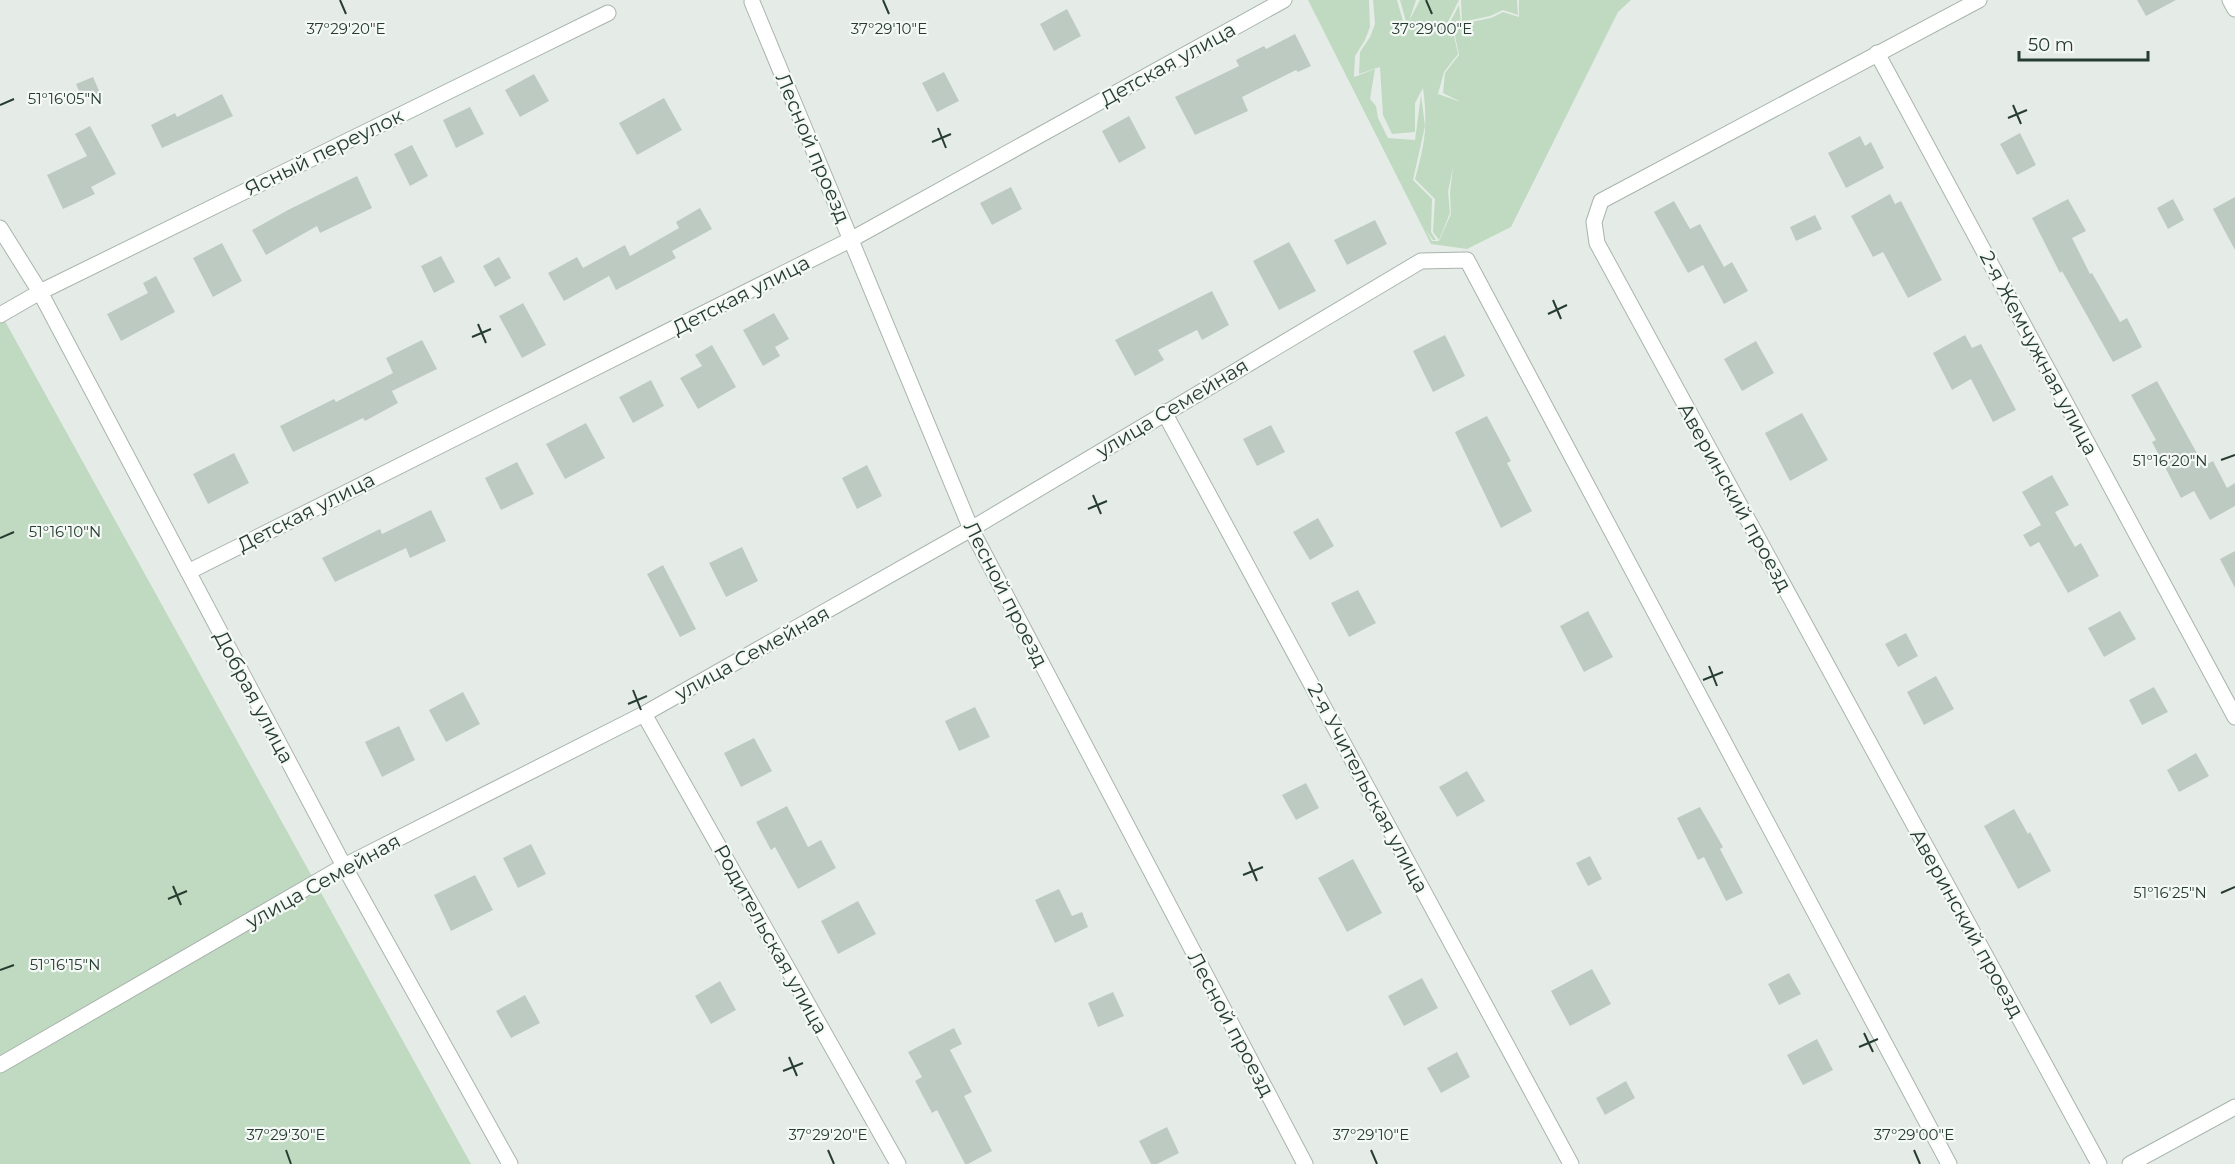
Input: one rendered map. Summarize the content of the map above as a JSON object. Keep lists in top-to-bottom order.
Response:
{
  "streets": {
    "street": [
      "Детская улица",
      "Лесной проезд",
      "Ясный переулок",
      "2-я Жемчужная улица",
      "улица Семейная",
      "Аверинский проезд",
      "Добрая улица",
      "2-я Учительская улица",
      "Родительская улица"
    ]
  },
  "crossings": [
    ["Детская улица", "Лесной проезд"],
    ["Детская улица", "Добрая улица"],
    ["Лесной проезд", "улица Семейная"],
    ["Ясный переулок", "Добрая улица"],
    ["2-я Жемчужная улица", "Аверинский проезд"],
    ["улица Семейная", "Добрая улица"],
    ["улица Семейная", "2-я Учительская улица"],
    ["улица Семейная", "Родительская улица"]
  ],
  "scale_bar": "50 m",
  "coordinates": [
    "37°29'20\"E",
    "37°29'10\"E",
    "37°29'00\"E",
    "51°16'05\"N",
    "51°16'20\"N",
    "51°16'10\"N",
    "51°16'25\"N",
    "51°16'15\"N",
    "37°29'30\"E"
  ]
}
